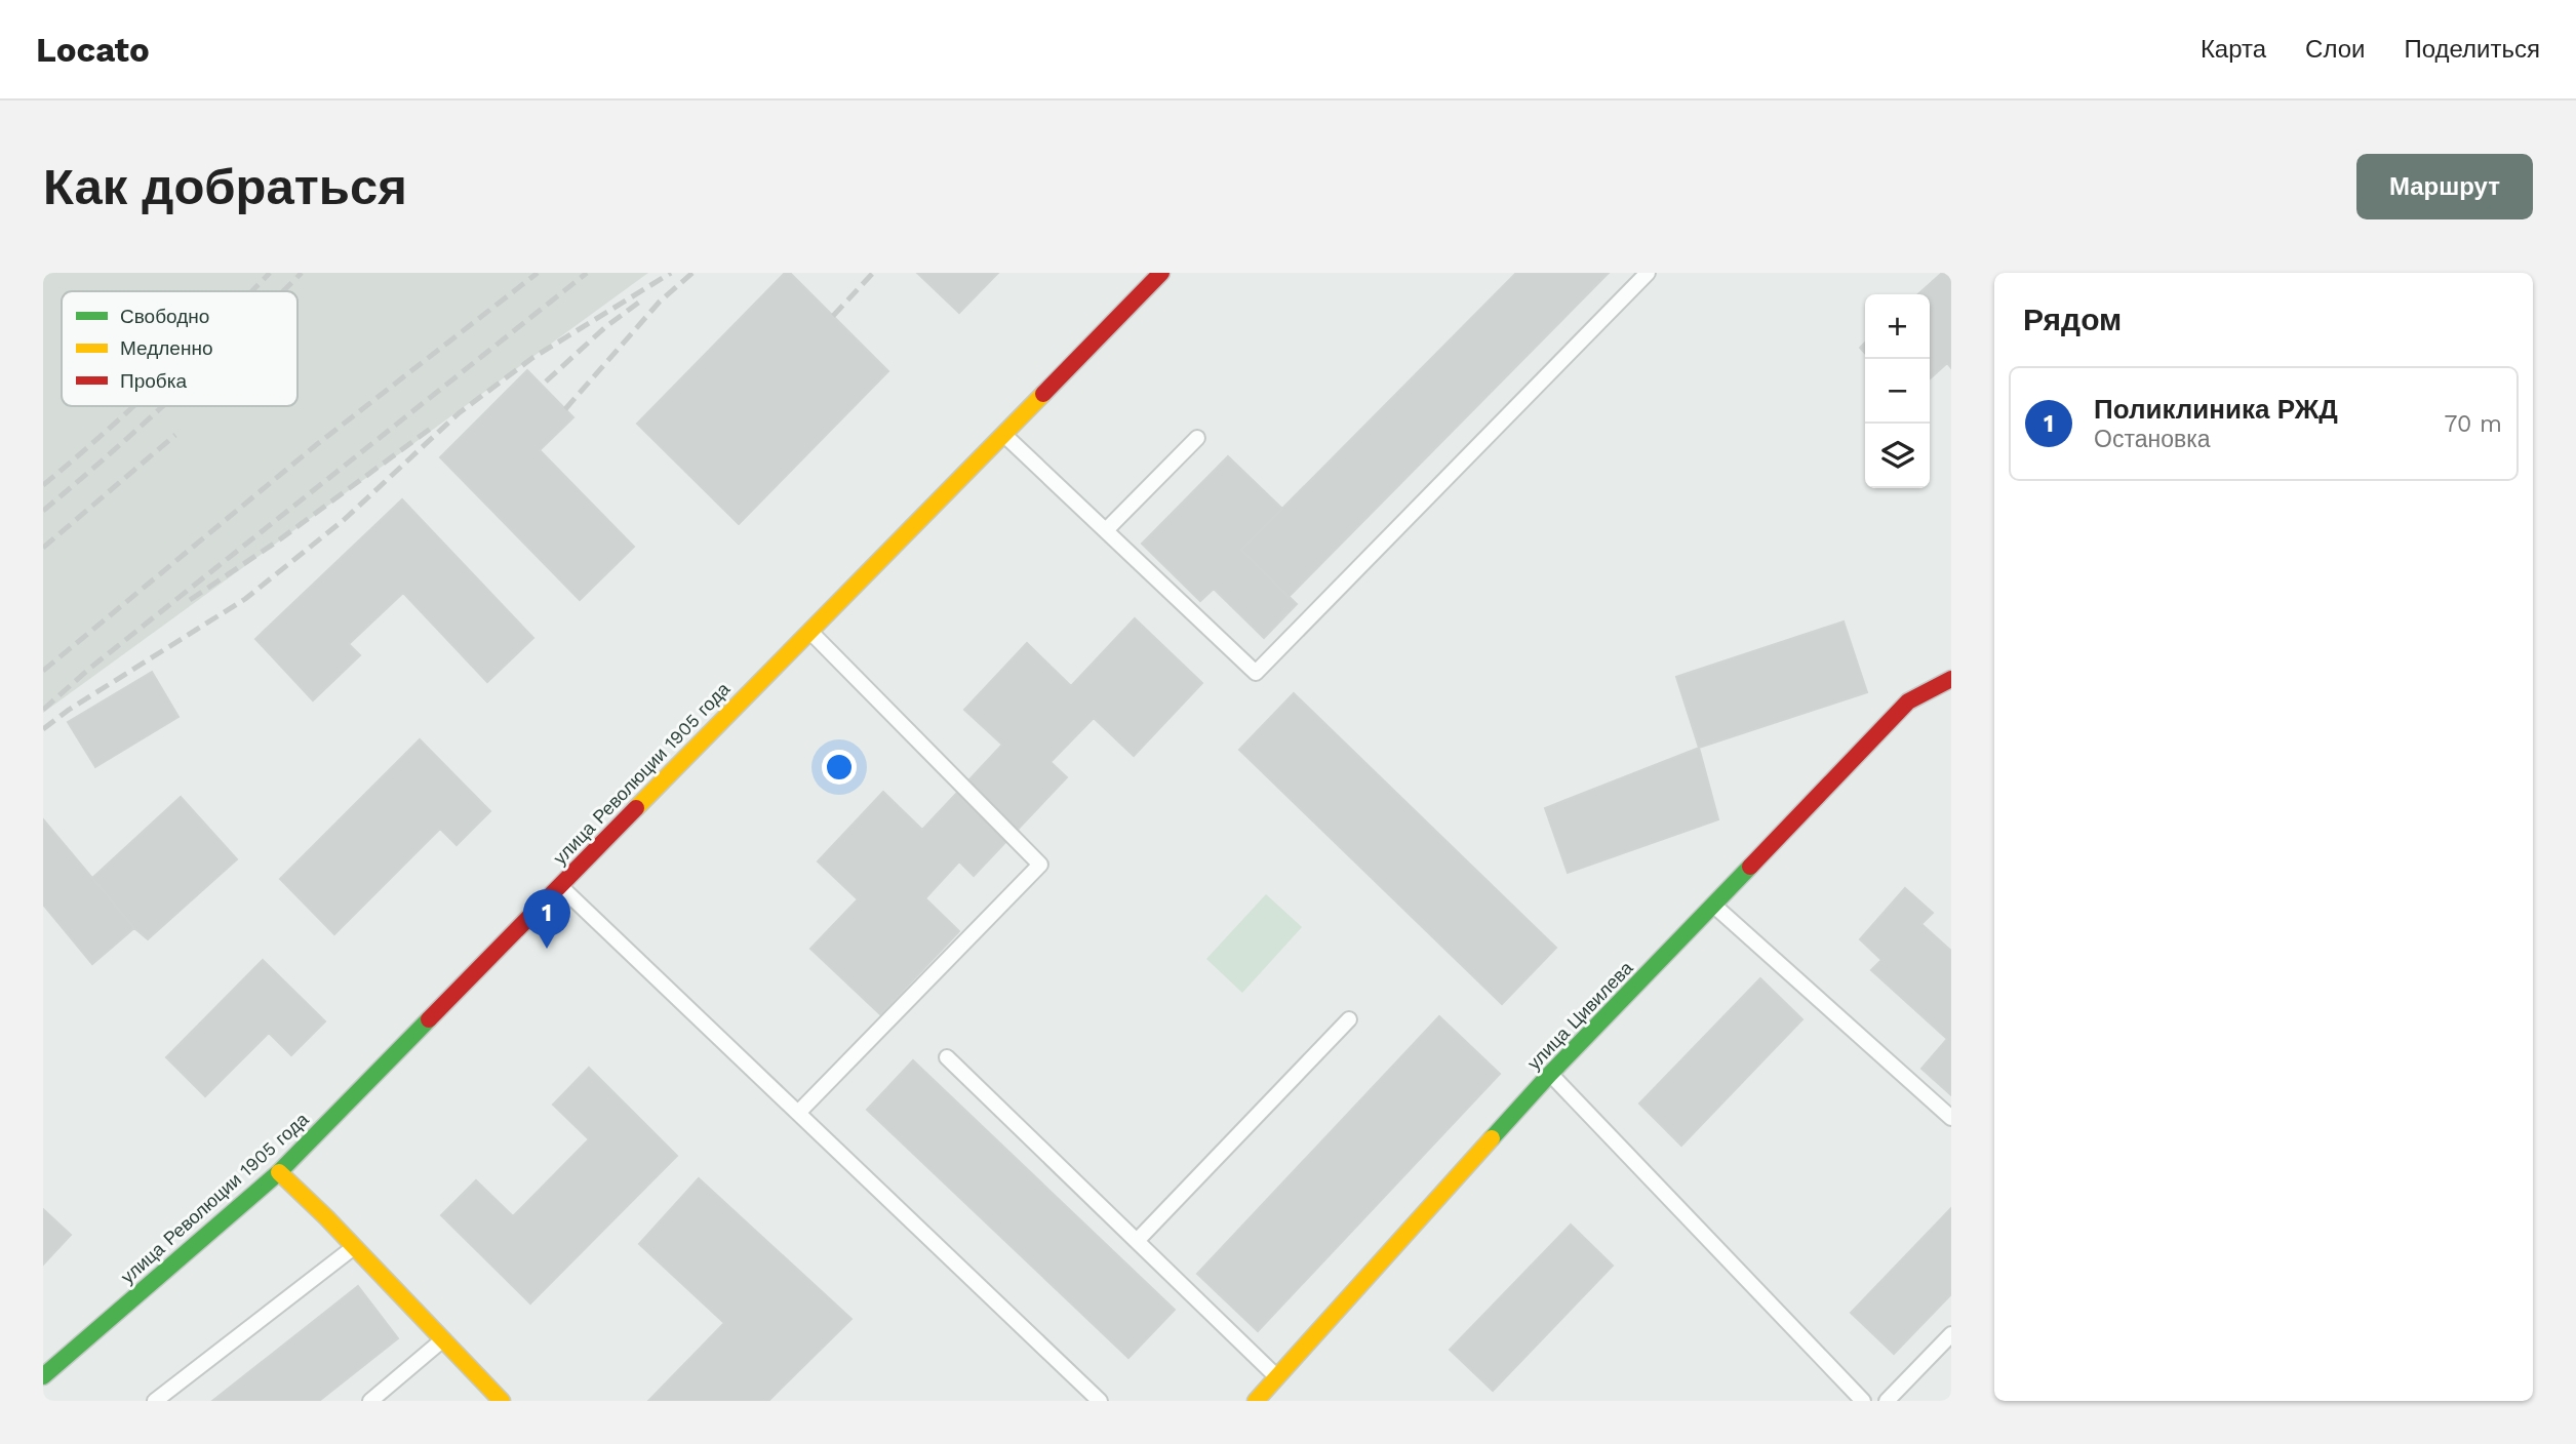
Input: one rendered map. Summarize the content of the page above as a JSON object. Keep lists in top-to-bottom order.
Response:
{
  "streets": {
    "main road": ["улица Революции 1905 года", "улица Цивилева"]
  },
  "legend": ["Свободно", "Медленно", "Пробка"],
  "page": {
    "header": "Locato",
    "nav": ["Карта", "Слои", "Поделиться"],
    "buttons": "Маршрут",
    "title": "Как добраться",
    "heading": "Рядом",
    "map_buttons": ["+", "−"],
    "list": [
      {
        "mark": "1",
        "name": "Поликлиника РЖД",
        "note": "Остановка",
        "value": "70 m"
      }
    ],
    "pins": "1"
  }
}
